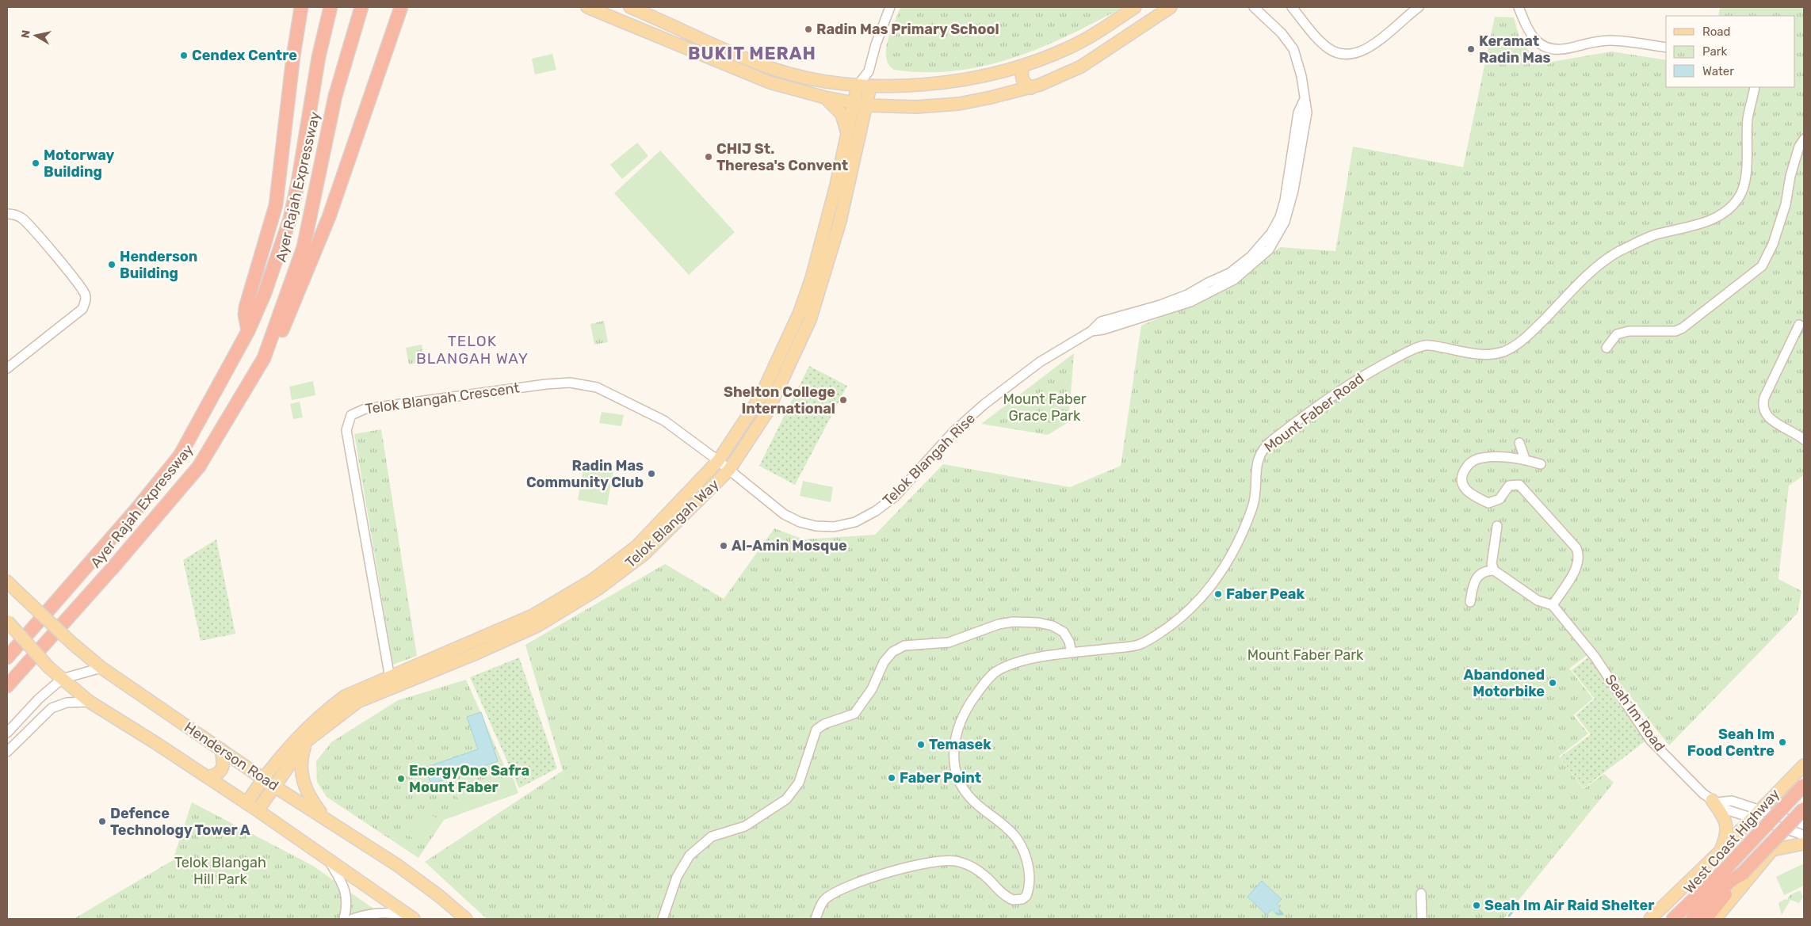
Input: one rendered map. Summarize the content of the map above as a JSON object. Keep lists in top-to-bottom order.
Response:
{
  "streets": {
    "highway": ["Ayer Rajah Expressway", "West Coast Highway"],
    "main road": ["Telok Blangah Way", "Henderson Road"],
    "street": [
      "Telok Blangah Crescent",
      "Mount Faber Road",
      "Telok Blangah Rise",
      "Seah Im Road"
    ]
  },
  "crossings": [
    ["Telok Blangah Crescent", "Telok Blangah Rise"],
    ["Telok Blangah Crescent", "Telok Blangah Way"],
    ["Telok Blangah Rise", "Telok Blangah Way"],
    ["Telok Blangah Way", "Henderson Road"]
  ],
  "districts": ["BUKIT MERAH", "TELOK BLANGAH WAY"],
  "parks": ["Mount Faber Grace Park", "Mount Faber Park", "Telok Blangah Hill Park"],
  "places": [
    "Radin Mas Primary School",
    "Keramat Radin Mas",
    "Cendex Centre",
    "CHIJ St. Theresa's Convent",
    "Motorway Building",
    "Henderson Building",
    "Shelton College International",
    "Radin Mas Community Club",
    "Al-Amin Mosque",
    "Faber Peak",
    "Abandoned Motorbike",
    "Seah Im Food Centre",
    "Temasek",
    "Faber Point",
    "EnergyOne Safra Mount Faber",
    "Defence Technology Tower A",
    "Seah Im Air Raid Shelter"
  ],
  "legend": ["Road", "Park", "Water"],
  "north": "left"
}
